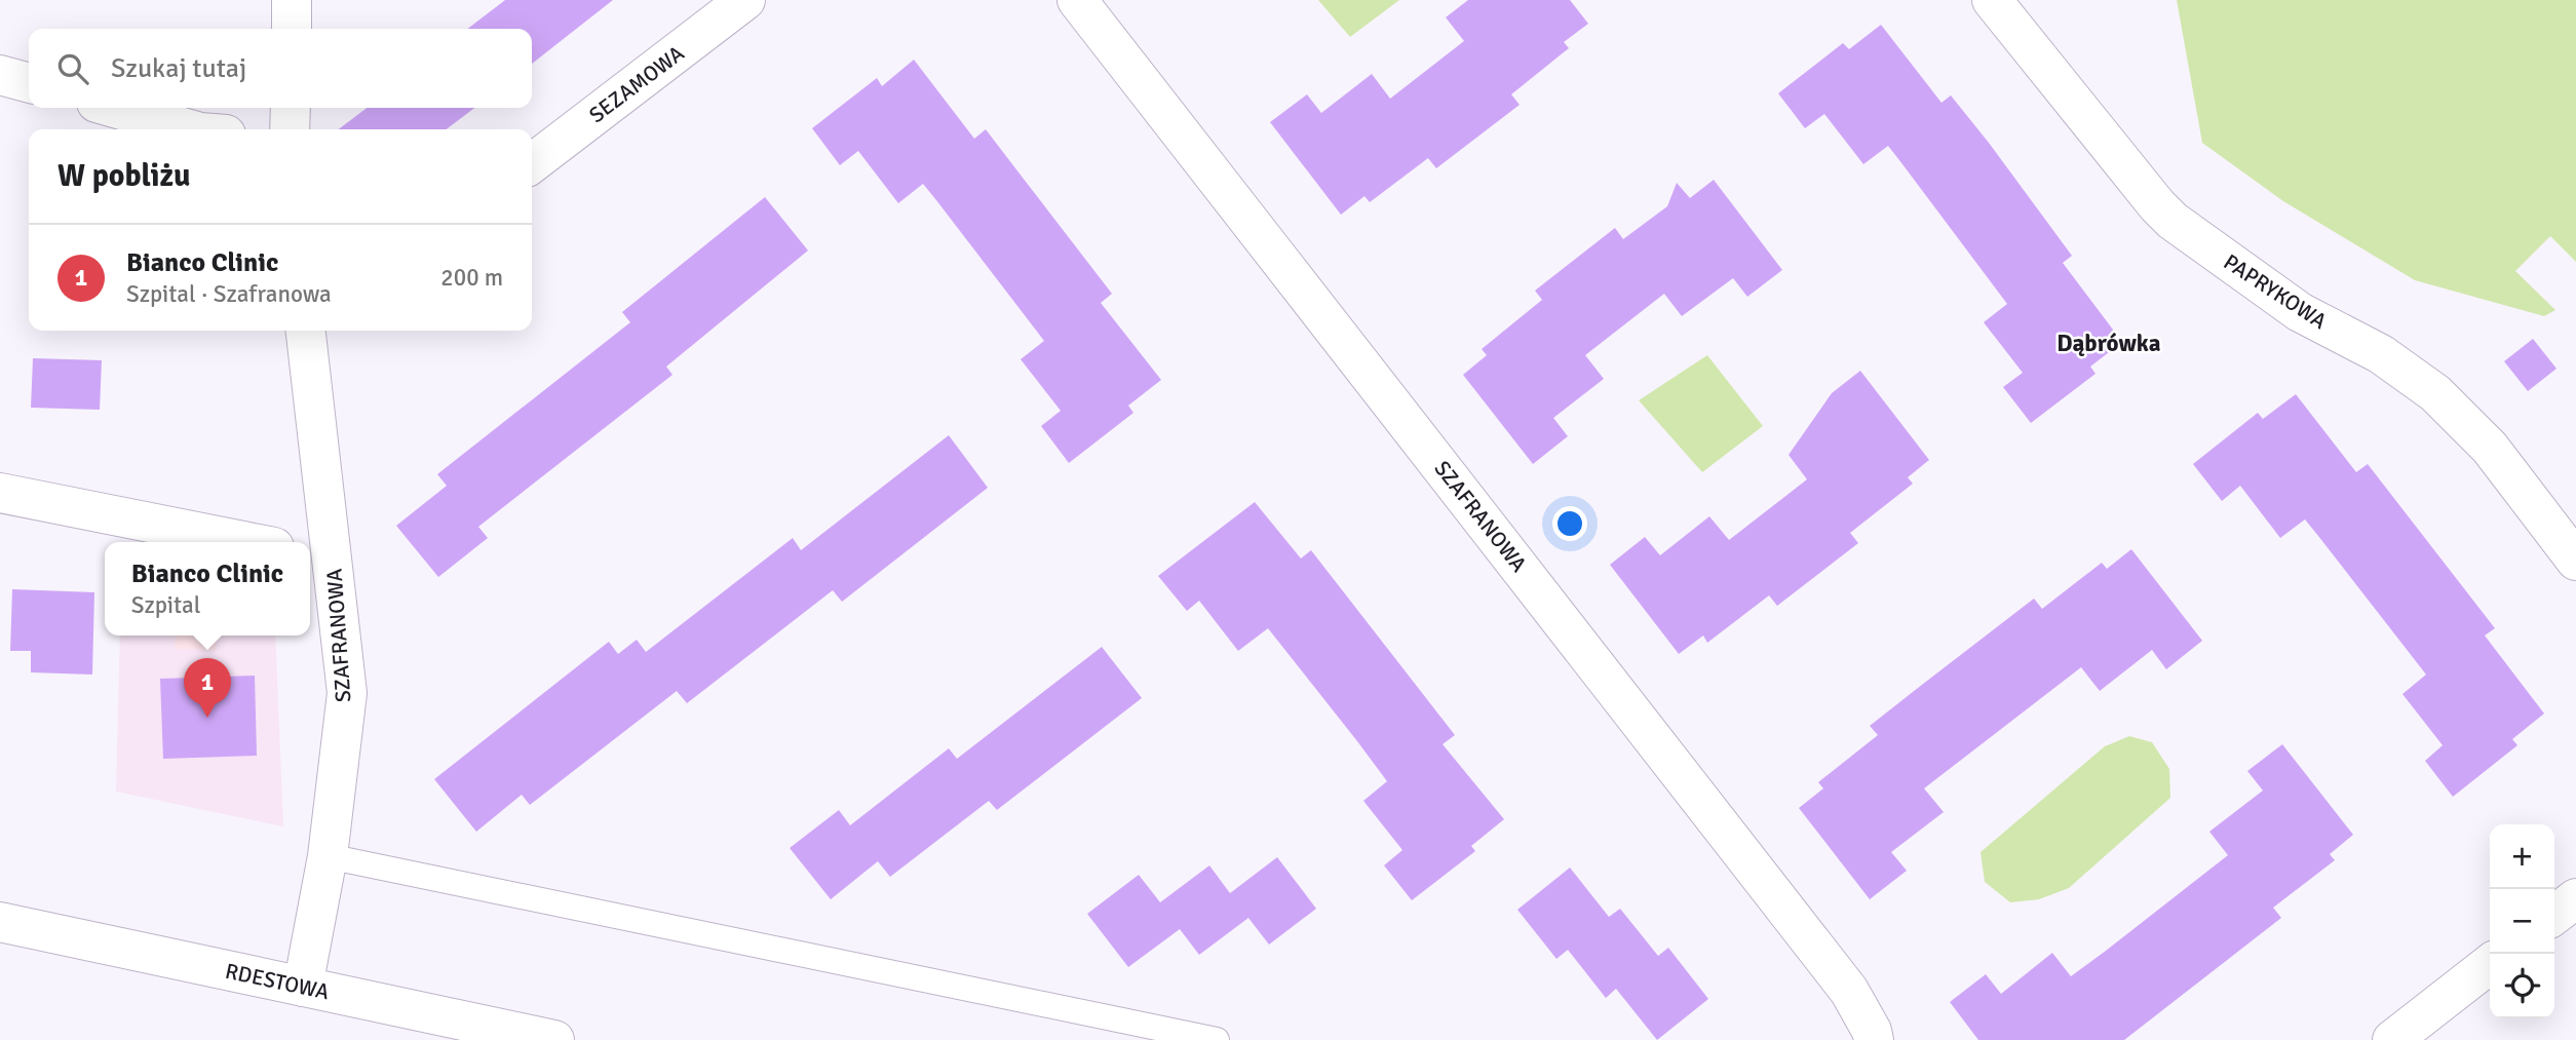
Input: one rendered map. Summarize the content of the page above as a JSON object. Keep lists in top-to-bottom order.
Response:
{
  "streets": {
    "street": [
      "SEZAMOWA",
      "PAPRYKOWA",
      "SZAFRANOWA",
      "RDESTOWA"
    ]
  },
  "crossings": [
    ["SZAFRANOWA", "RDESTOWA"]
  ],
  "districts": ["Dąbrówka"],
  "page": {
    "search": "Szukaj tutaj",
    "heading": "W pobliżu",
    "list": [
      {
        "mark": "1",
        "name": "Bianco Clinic",
        "note": "Szpital · Szafranowa",
        "value": "200 m"
      }
    ],
    "popup": ["Bianco Clinic", "Szpital"],
    "pins": "1",
    "map_buttons": ["+", "−"]
  }
}
